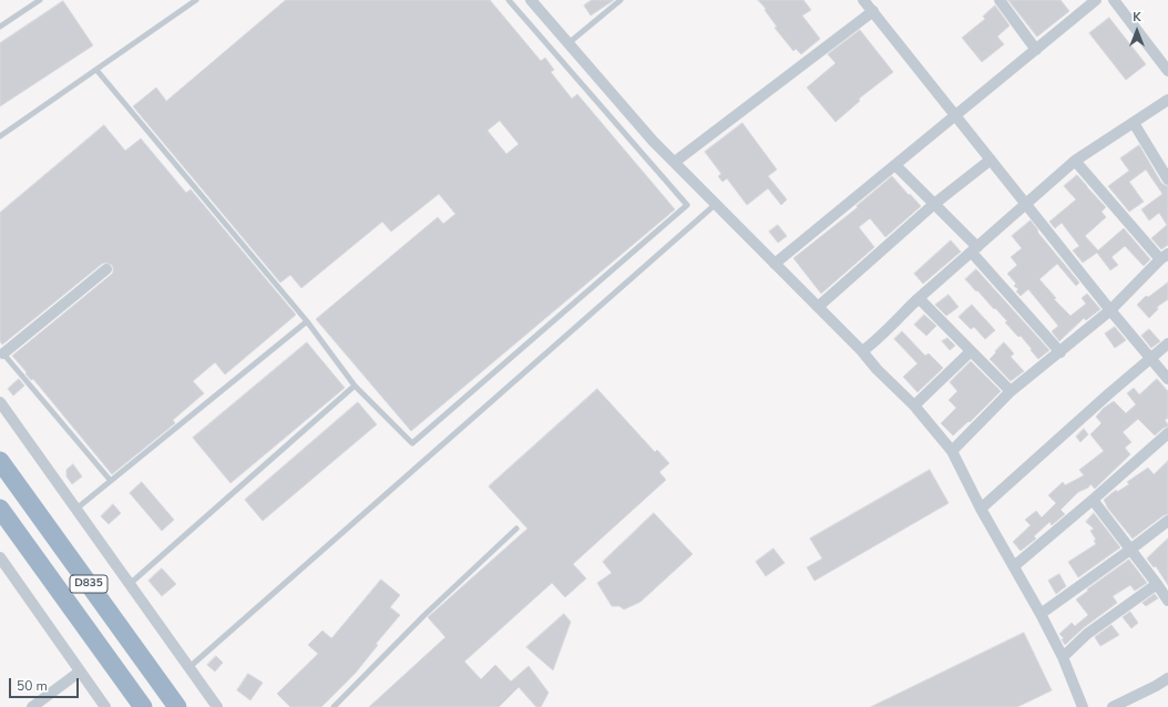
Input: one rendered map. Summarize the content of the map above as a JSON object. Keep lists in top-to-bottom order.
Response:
{
  "streets": {
    "highway": ["D835"]
  },
  "scale_bar": "50 m",
  "north": "top"
}
